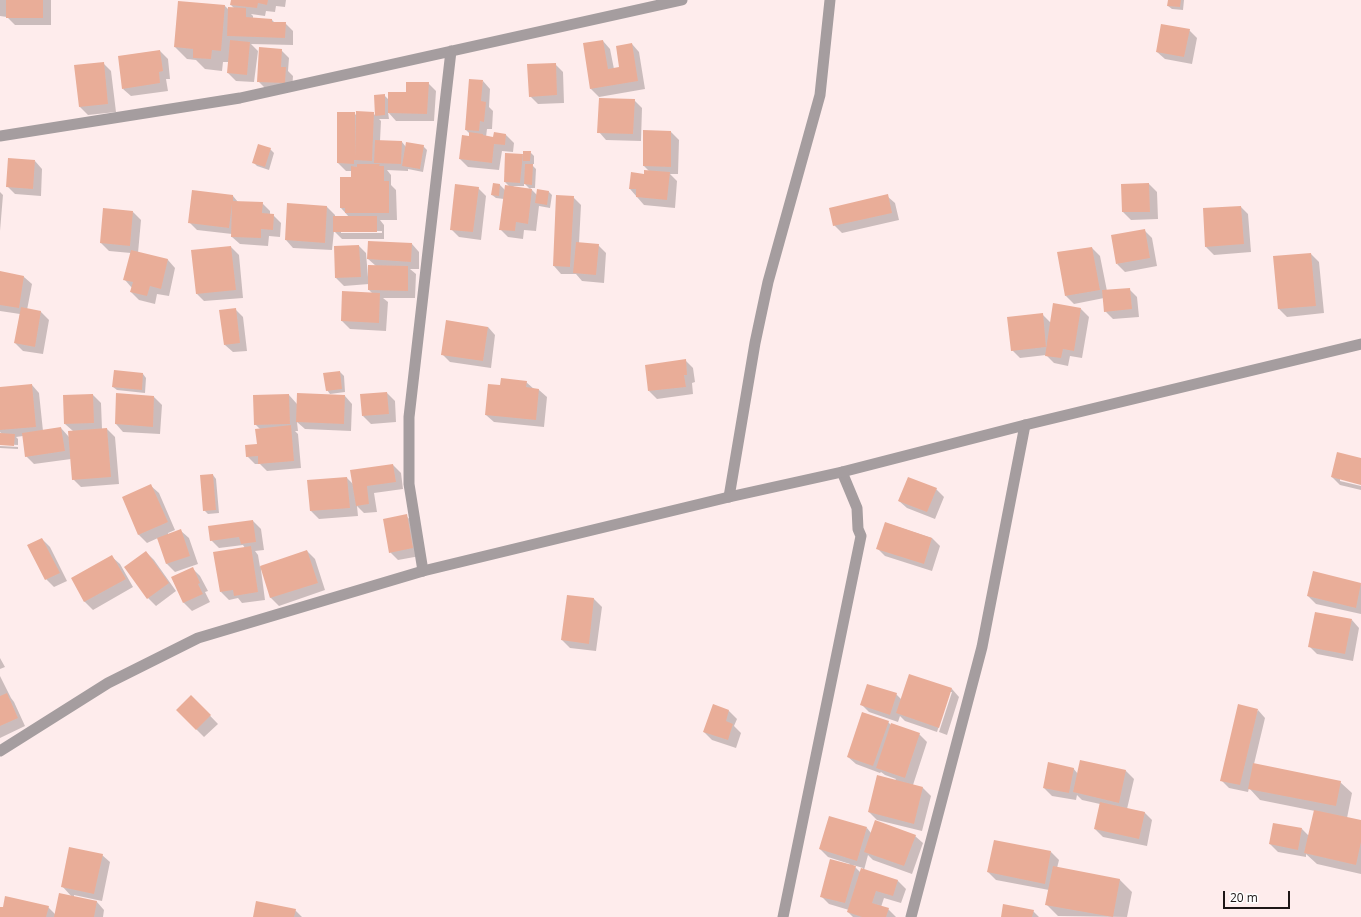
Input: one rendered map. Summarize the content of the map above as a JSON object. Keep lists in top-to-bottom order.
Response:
{
  "scale_bar": "20 m"
}
